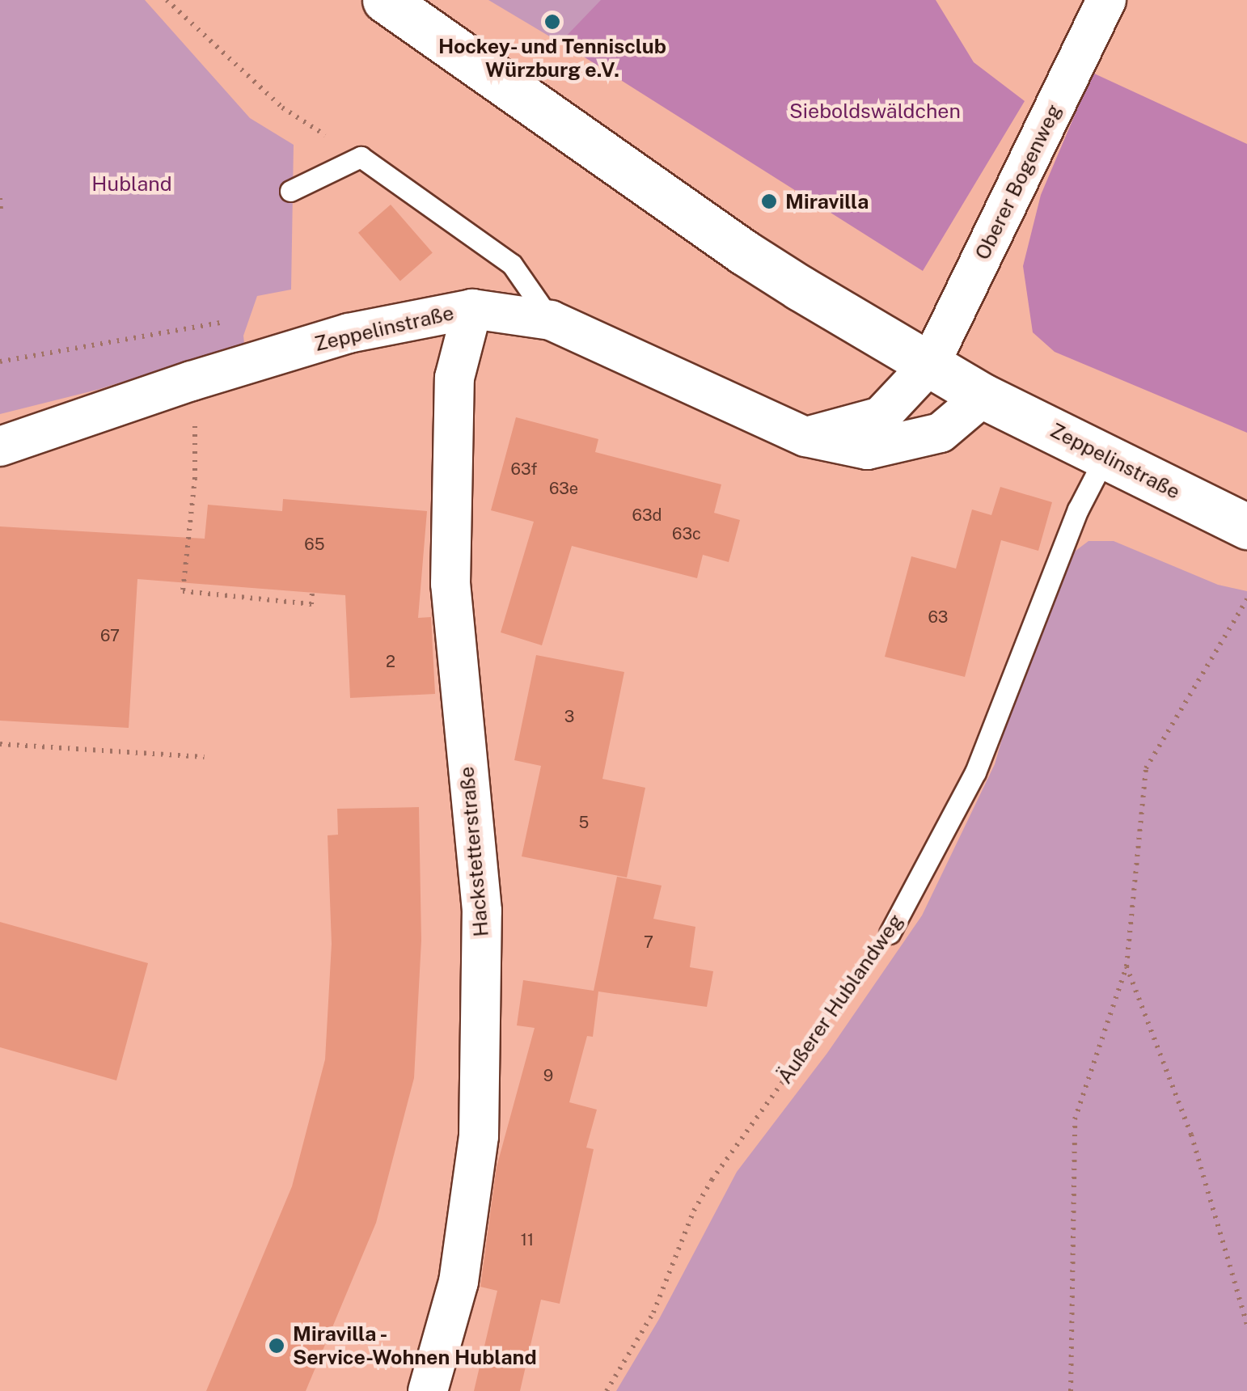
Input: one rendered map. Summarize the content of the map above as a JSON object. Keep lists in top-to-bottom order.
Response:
{
  "streets": {
    "street": ["Oberer Bogenweg", "Zeppelinstraße", "Hackstetterstraße"],
    "lane": ["Äußerer Hublandweg"]
  },
  "crossings": [
    ["Oberer Bogenweg", "Zeppelinstraße"],
    ["Zeppelinstraße", "Hackstetterstraße"],
    ["Zeppelinstraße", "Äußerer Hublandweg"]
  ],
  "parks": ["Sieboldswäldchen", "Hubland"],
  "places": ["Hockey- und Tennisclub Würzburg e.V.", "Miravilla", "Miravilla - Service-Wohnen Hubland"],
  "house_numbers": [
    "63f",
    "63e",
    "63d",
    "63c",
    "65",
    "63",
    "67",
    "2",
    "3",
    "5",
    "7",
    "9",
    "11"
  ]
}
